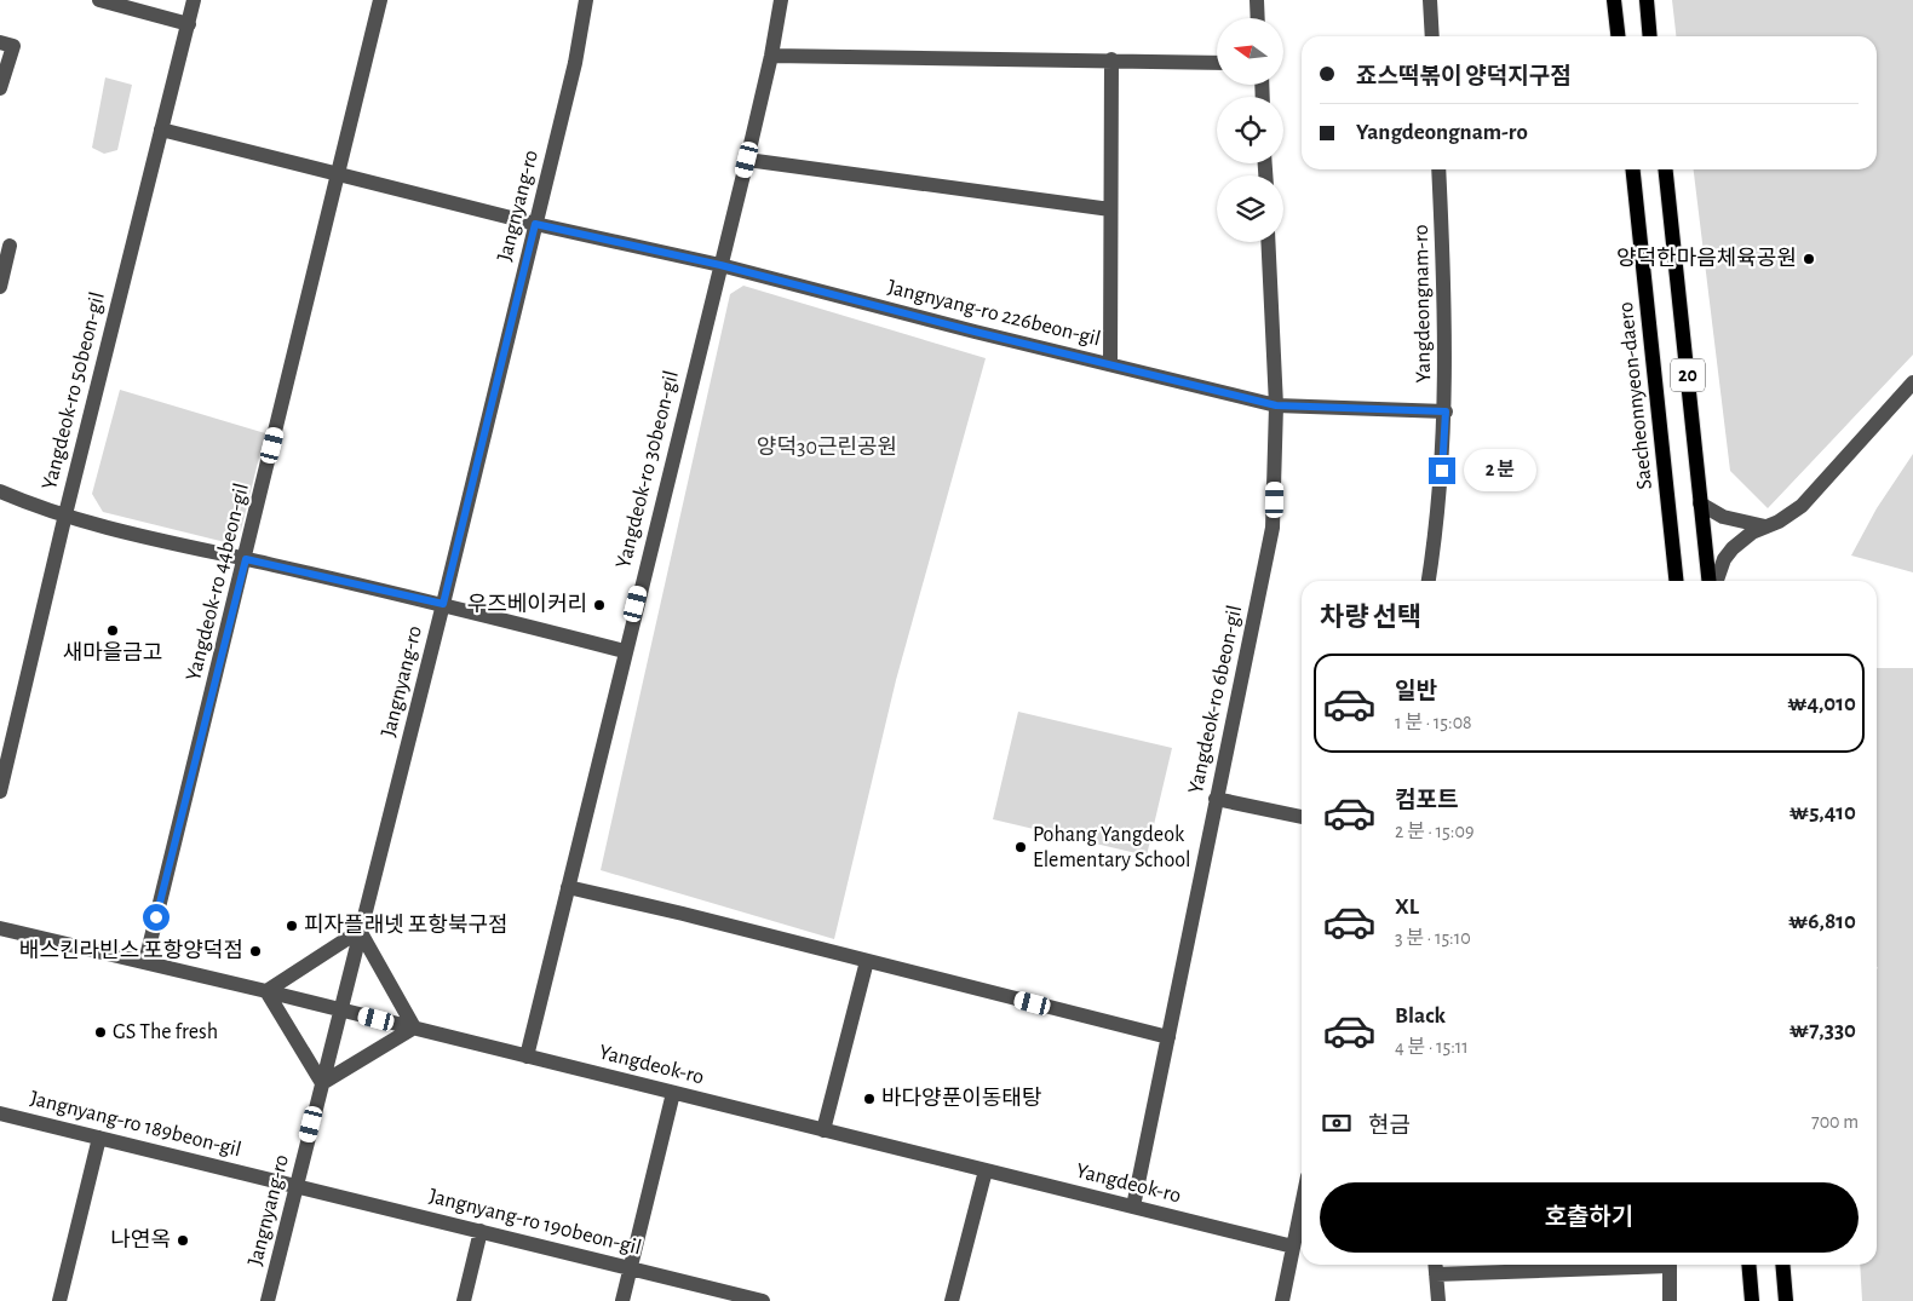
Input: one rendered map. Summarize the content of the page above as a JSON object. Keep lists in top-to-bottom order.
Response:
{
  "streets": {
    "main road": ["20", "Saecheonnyeon-daero"],
    "street": [
      "Jangnyang-ro",
      "Yangdeongnam-ro",
      "Jangnyang-ro 226beon-gil",
      "Yangdeok-ro 50beon-gil",
      "Yangdeok-ro 30beon-gil",
      "Yangdeok-ro 44beon-gil",
      "Yangdeok-ro 6beon-gil",
      "Yangdeok-ro",
      "Jangnyang-ro 189beon-gil",
      "Jangnyang-ro 190beon-gil"
    ]
  },
  "crossings": [
    ["Jangnyang-ro", "Jangnyang-ro 226beon-gil"],
    ["Jangnyang-ro", "Yangdeok-ro"],
    ["Jangnyang-ro", "Jangnyang-ro 189beon-gil"],
    ["Jangnyang-ro", "Jangnyang-ro 190beon-gil"],
    ["Yangdeongnam-ro", "Jangnyang-ro 226beon-gil"],
    ["Jangnyang-ro 226beon-gil", "Yangdeok-ro 50beon-gil"],
    ["Jangnyang-ro 226beon-gil", "Yangdeok-ro 30beon-gil"],
    ["Jangnyang-ro 226beon-gil", "Yangdeok-ro 44beon-gil"],
    ["Jangnyang-ro 226beon-gil", "Yangdeok-ro 6beon-gil"],
    ["Yangdeok-ro 30beon-gil", "Yangdeok-ro"],
    ["Yangdeok-ro 44beon-gil", "Yangdeok-ro"],
    ["Yangdeok-ro 6beon-gil", "Yangdeok-ro"],
    ["Jangnyang-ro 189beon-gil", "Jangnyang-ro 190beon-gil"]
  ],
  "parks": ["양덕30근린공원"],
  "places": [
    "양덕한마음체육공원",
    "우즈베이커리",
    "새마을금고",
    "Pohang Yangdeok Elementary School",
    "피자플래넷 포항북구점",
    "배스킨라빈스 포항양덕점",
    "GS The fresh",
    "바다양푼이동태탕",
    "나연옥"
  ],
  "north": "left",
  "page": {
    "banner": ["죠스떡볶이 양덕지구점", "Yangdeongnam-ro"],
    "bubble": "2 분",
    "heading": "차량 선택",
    "list": [
      {
        "name": "일반",
        "note": "1 분 · 15:08",
        "value": "₩4,010"
      },
      {
        "name": "컴포트",
        "note": "2 분 · 15:09",
        "value": "₩5,410"
      },
      {
        "name": "XL",
        "note": "3 분 · 15:10",
        "value": "₩6,810"
      },
      {
        "name": "Black",
        "note": "4 분 · 15:11",
        "value": "₩7,330"
      }
    ],
    "pay": ["현금", "700 m"],
    "buttons": "호출하기"
  }
}
